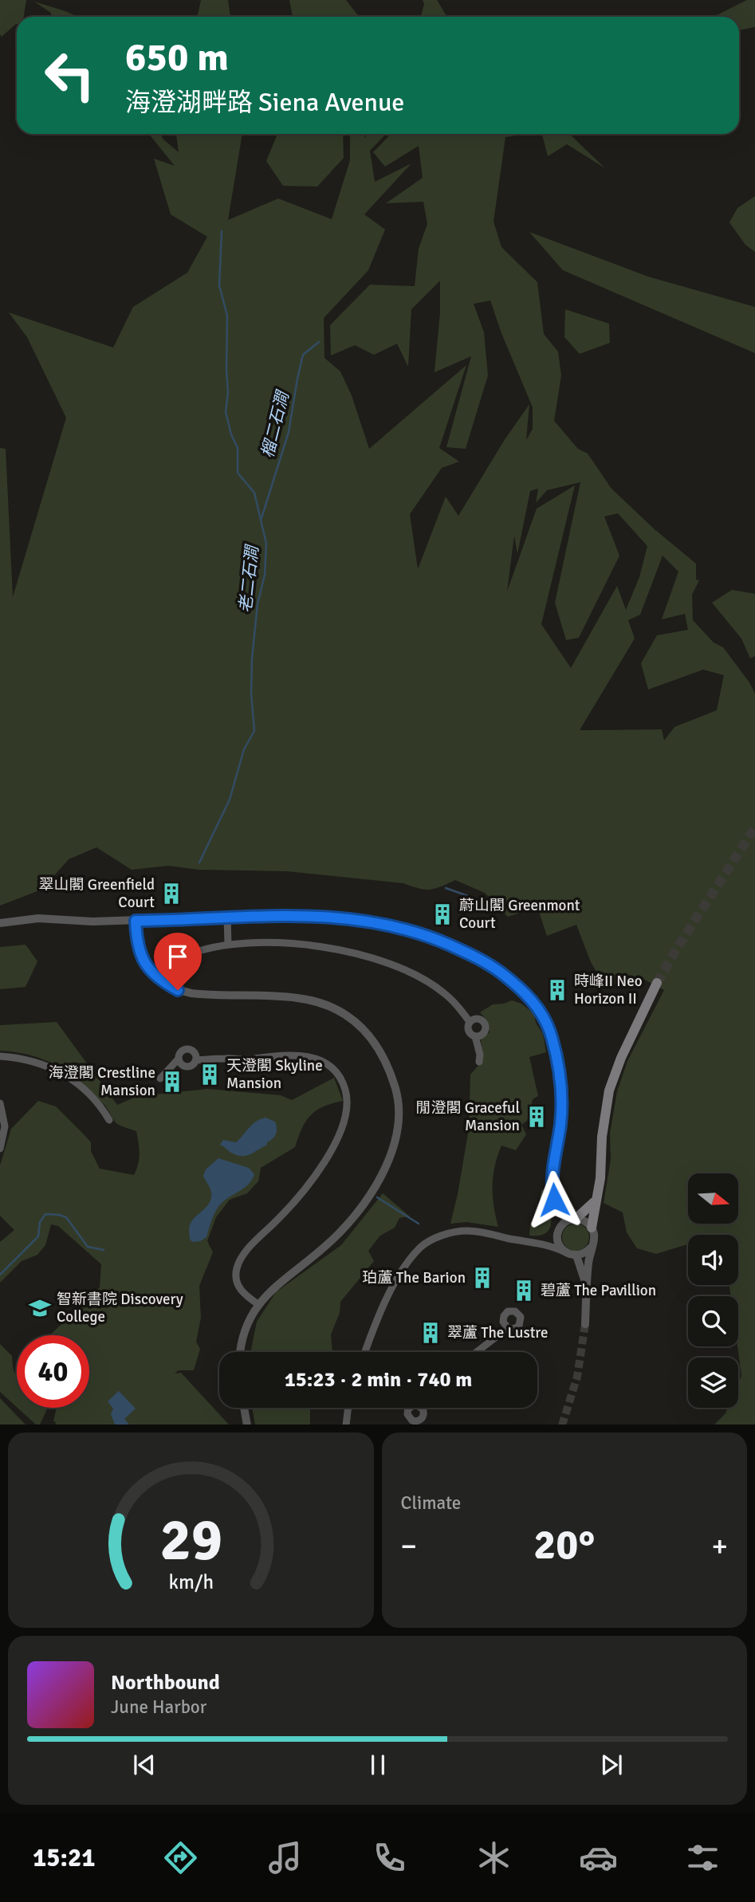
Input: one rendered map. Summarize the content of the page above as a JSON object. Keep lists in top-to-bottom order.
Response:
{
  "water": ["榴二石澗", "老二石澗"],
  "places": {
    "building": [
      "翠山閣 Greenfield Court",
      "蔚山閣 Greenmont Court",
      "時峰II Neo Horizon II",
      "天澄閣 Skyline Mansion",
      "海澄閣 Crestline Mansion",
      "閒澄閣 Graceful Mansion",
      "珀蘆 The Barion",
      "碧蘆 The Pavillion",
      "翠蘆 The Lustre"
    ],
    "school or university": ["智新書院 Discovery College"]
  },
  "north": "right",
  "page": {
    "turn": ["650 m", "海澄湖畔路 Siena Avenue"],
    "limit": "40",
    "trip": "15:23 · 2 min · 740 m",
    "tile": "Climate",
    "heat": ["−", "20°", "+"],
    "song": ["Northbound", "June Harbor"],
    "tabs": "15:21",
    "gauge": ["29", "km/h"]
  }
}
